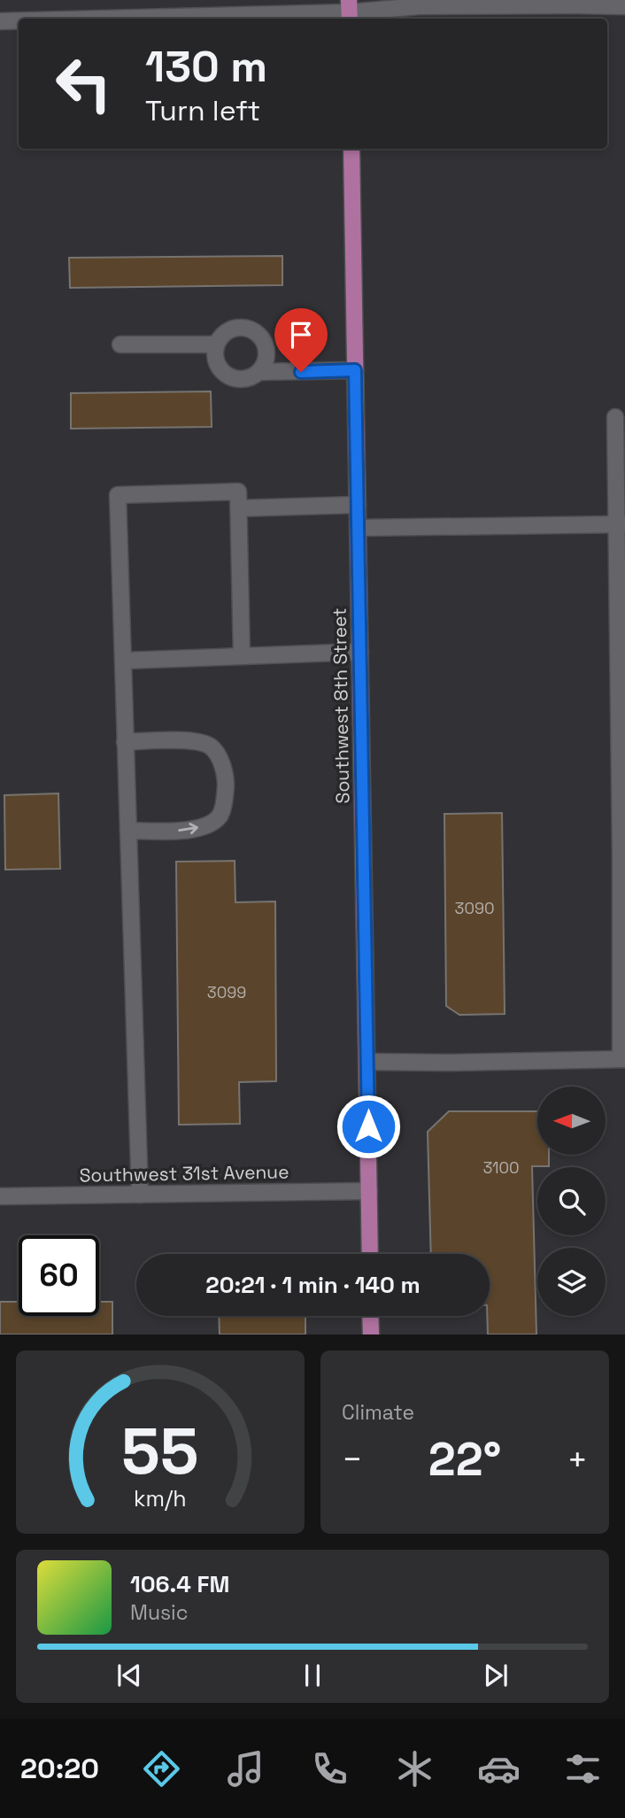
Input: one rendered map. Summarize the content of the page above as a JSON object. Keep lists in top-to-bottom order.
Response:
{
  "streets": {
    "main road": ["Southwest 8th Street"],
    "street": ["Southwest 31st Avenue"]
  },
  "crossings": [
    ["Southwest 8th Street", "Southwest 31st Avenue"]
  ],
  "house_numbers": ["3090", "3099", "3100"],
  "north": "left",
  "page": {
    "turn": ["130 m", "Turn left"],
    "limit": "60",
    "trip": "20:21 · 1 min · 140 m",
    "tile": "Climate",
    "heat": ["−", "22°", "+"],
    "song": ["106.4 FM", "Music"],
    "tabs": "20:20",
    "gauge": ["55", "km/h"]
  }
}
